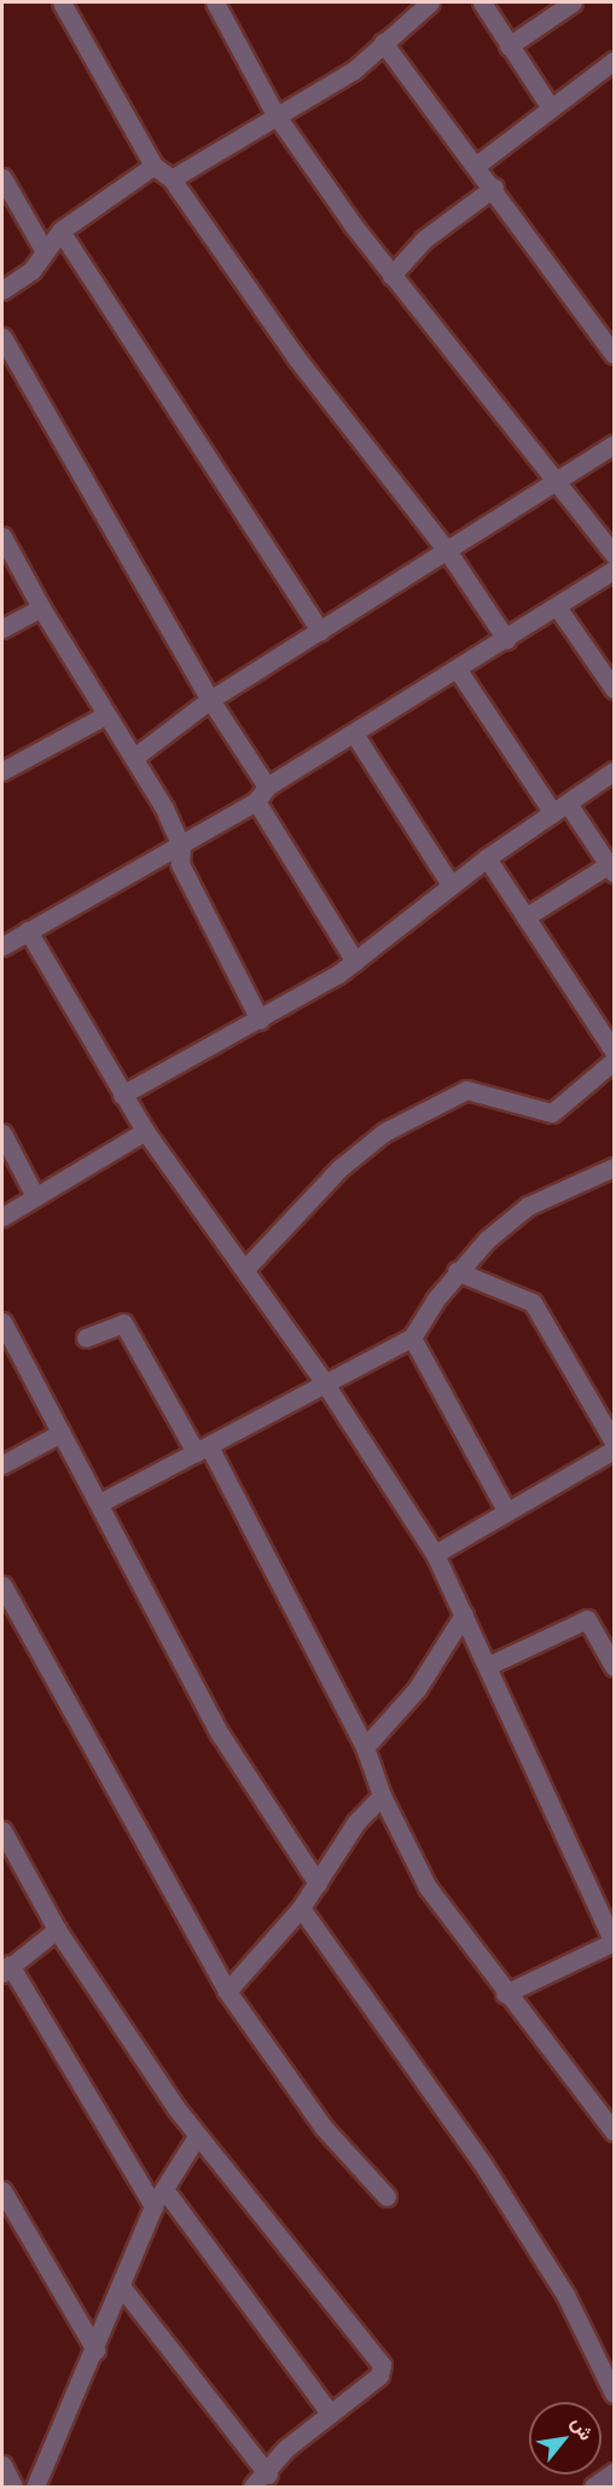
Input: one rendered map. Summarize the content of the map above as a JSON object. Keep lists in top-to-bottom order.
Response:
{
  "north": "top right"
}
